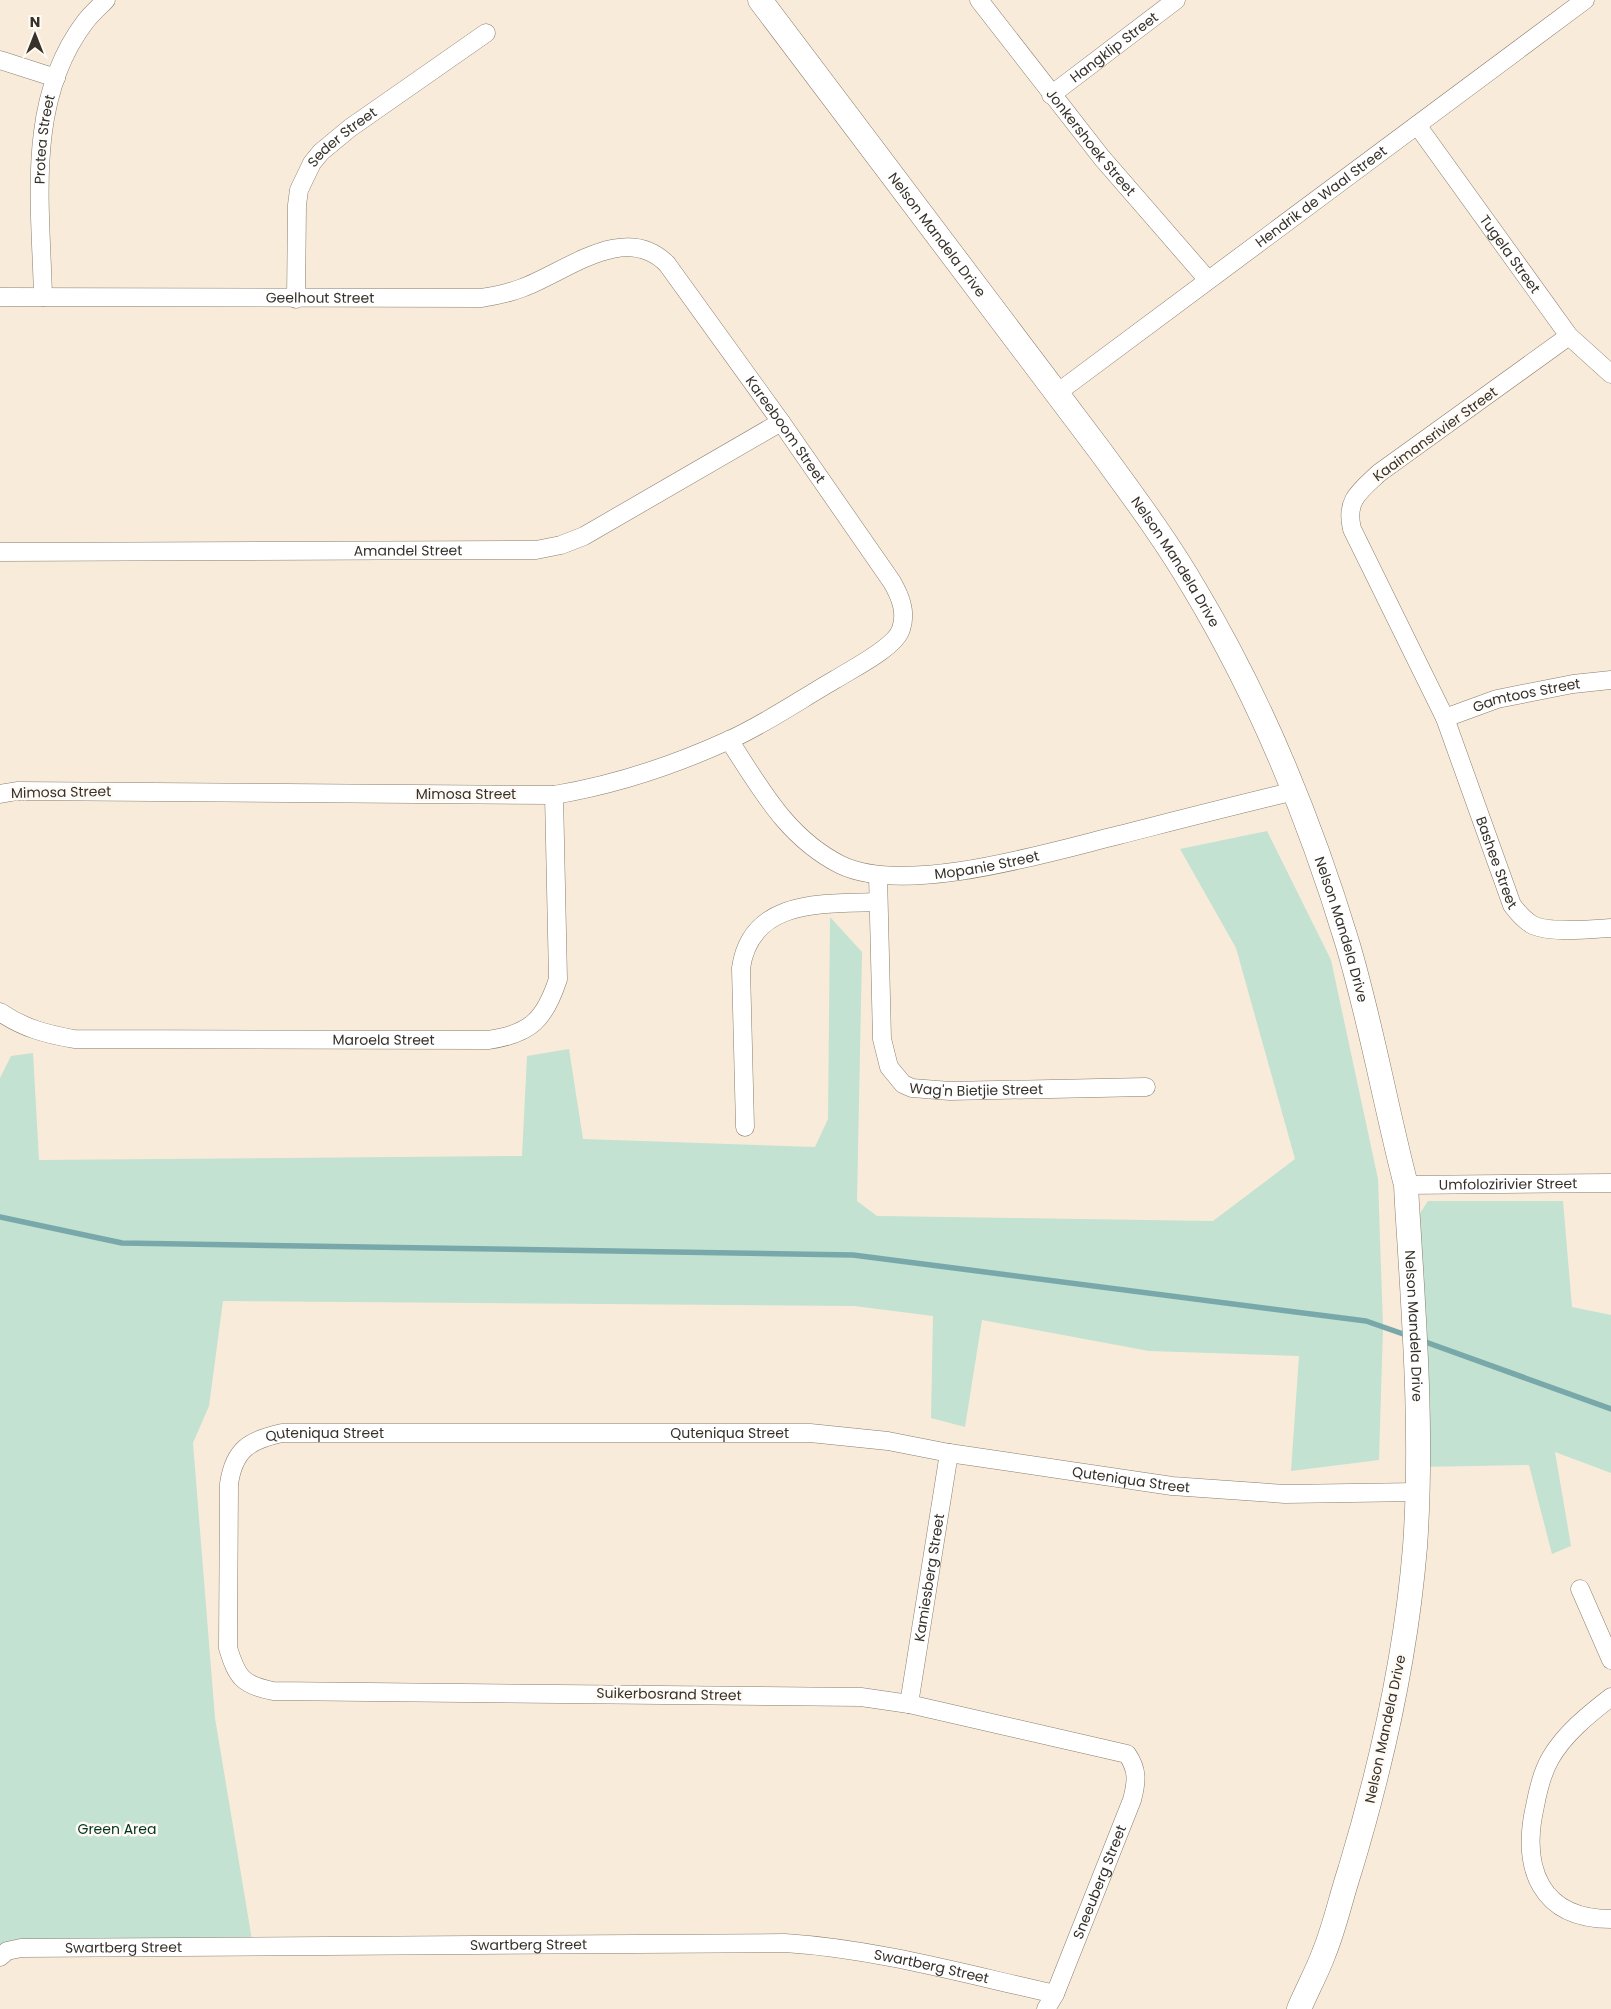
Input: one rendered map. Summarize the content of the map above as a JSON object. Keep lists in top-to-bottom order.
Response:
{
  "streets": {
    "street": [
      "Hangklip Street",
      "Seder Street",
      "Protea Street",
      "Jonkershoek Street",
      "Hendrik de Waal Street",
      "Nelson Mandela Drive",
      "Tugela Street",
      "Geelhout Street",
      "Kareeboom Street",
      "Kaaimansrivier Street",
      "Amandel Street",
      "Gamtoos Street",
      "Mimosa Street",
      "Bashee Street",
      "Mopanie Street",
      "Maroela Street",
      "Wag'n Bietjie Street",
      "Umfolozirivier Street",
      "Quteniqua Street",
      "Kamiesberg Street",
      "Suikerbosrand Street",
      "Sneeuberg Street",
      "Swartberg Street"
    ]
  },
  "crossings": [
    ["Hangklip Street", "Jonkershoek Street"],
    ["Seder Street", "Geelhout Street"],
    ["Protea Street", "Geelhout Street"],
    ["Jonkershoek Street", "Hendrik de Waal Street"],
    ["Hendrik de Waal Street", "Nelson Mandela Drive"],
    ["Hendrik de Waal Street", "Tugela Street"],
    ["Nelson Mandela Drive", "Mopanie Street"],
    ["Nelson Mandela Drive", "Umfolozirivier Street"],
    ["Nelson Mandela Drive", "Quteniqua Street"],
    ["Tugela Street", "Kaaimansrivier Street"],
    ["Geelhout Street", "Kareeboom Street"],
    ["Kareeboom Street", "Amandel Street"],
    ["Kareeboom Street", "Mimosa Street"],
    ["Kaaimansrivier Street", "Gamtoos Street"],
    ["Kaaimansrivier Street", "Bashee Street"],
    ["Gamtoos Street", "Bashee Street"],
    ["Mimosa Street", "Mopanie Street"],
    ["Mimosa Street", "Maroela Street"],
    ["Mopanie Street", "Wag'n Bietjie Street"],
    ["Quteniqua Street", "Kamiesberg Street"],
    ["Quteniqua Street", "Suikerbosrand Street"],
    ["Kamiesberg Street", "Suikerbosrand Street"],
    ["Suikerbosrand Street", "Sneeuberg Street"],
    ["Sneeuberg Street", "Swartberg Street"]
  ],
  "parks": ["Green Area"],
  "north": "top"
}
